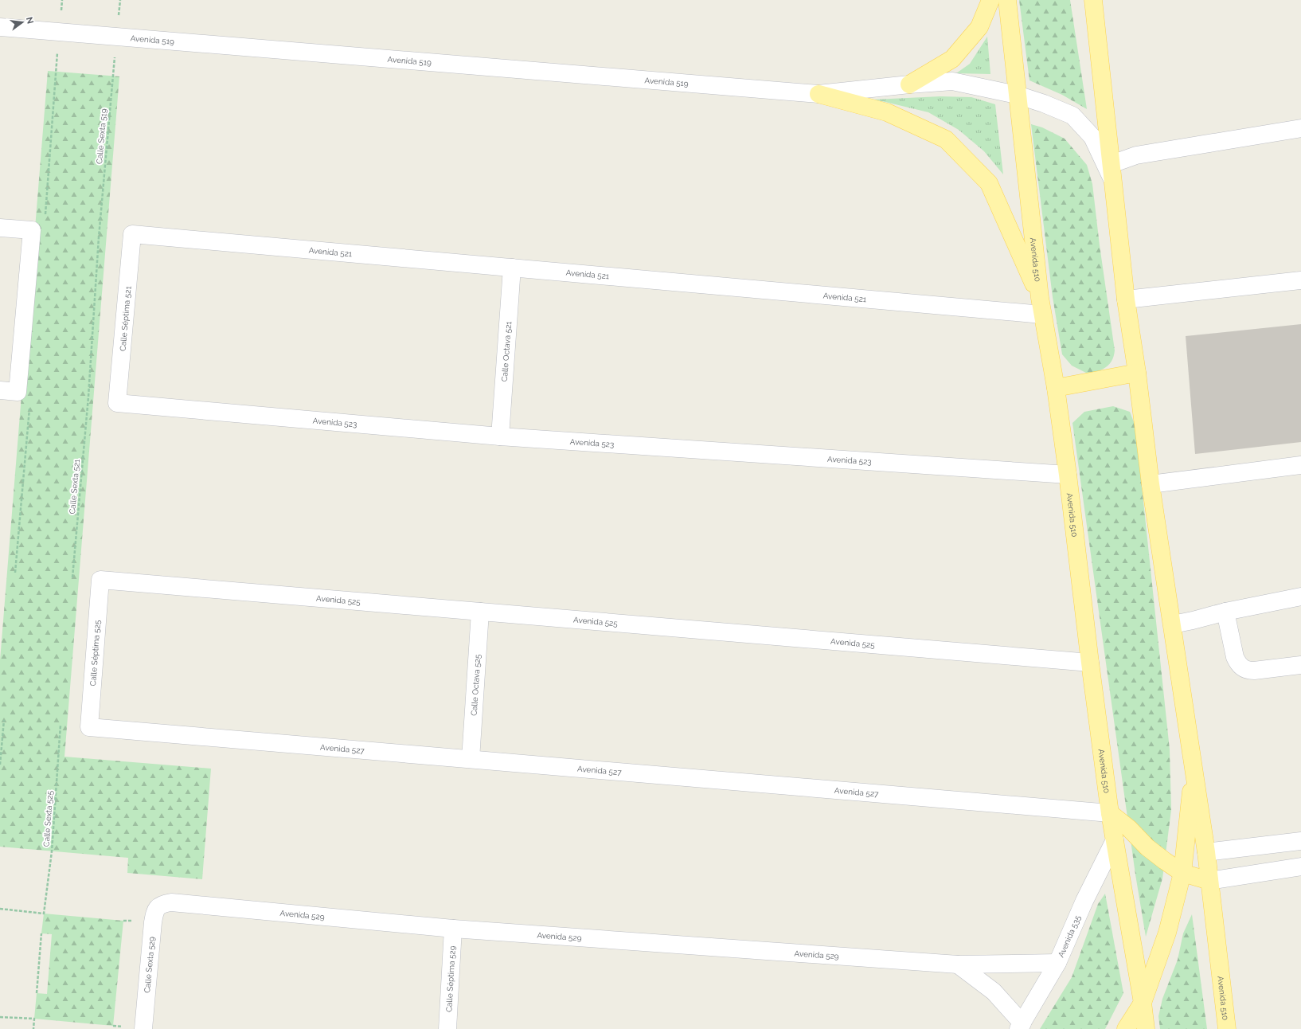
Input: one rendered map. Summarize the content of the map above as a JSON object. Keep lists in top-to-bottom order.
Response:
{
  "streets": {
    "main road": ["Avenida 510"],
    "street": [
      "Avenida 519",
      "Avenida 521",
      "Calle Séptima 521",
      "Calle Octava 521",
      "Avenida 523",
      "Avenida 525",
      "Calle Séptima 525",
      "Calle Octava 525",
      "Avenida 527",
      "Avenida 529",
      "Avenida 535",
      "Calle Sexta 529",
      "Calle Séptima 529"
    ],
    "path": ["Calle Sexta 519", "Calle Sexta 521", "Calle Sexta 525"]
  },
  "crossings": [
    ["Avenida 519", "Calle Sexta 519"],
    ["Avenida 519", "Avenida 510"],
    ["Calle Sexta 519", "Calle Sexta 521"],
    ["Avenida 521", "Avenida 510"],
    ["Avenida 521", "Calle Séptima 521"],
    ["Avenida 521", "Calle Octava 521"],
    ["Avenida 510", "Avenida 523"],
    ["Avenida 510", "Avenida 525"],
    ["Avenida 510", "Avenida 527"],
    ["Avenida 510", "Avenida 535"],
    ["Calle Séptima 521", "Avenida 523"],
    ["Calle Octava 521", "Avenida 523"],
    ["Avenida 525", "Calle Séptima 525"],
    ["Avenida 525", "Calle Octava 525"],
    ["Calle Séptima 525", "Avenida 527"],
    ["Calle Octava 525", "Avenida 527"],
    ["Avenida 529", "Avenida 535"],
    ["Avenida 529", "Calle Sexta 529"],
    ["Avenida 529", "Calle Séptima 529"]
  ],
  "north": "right"
}
